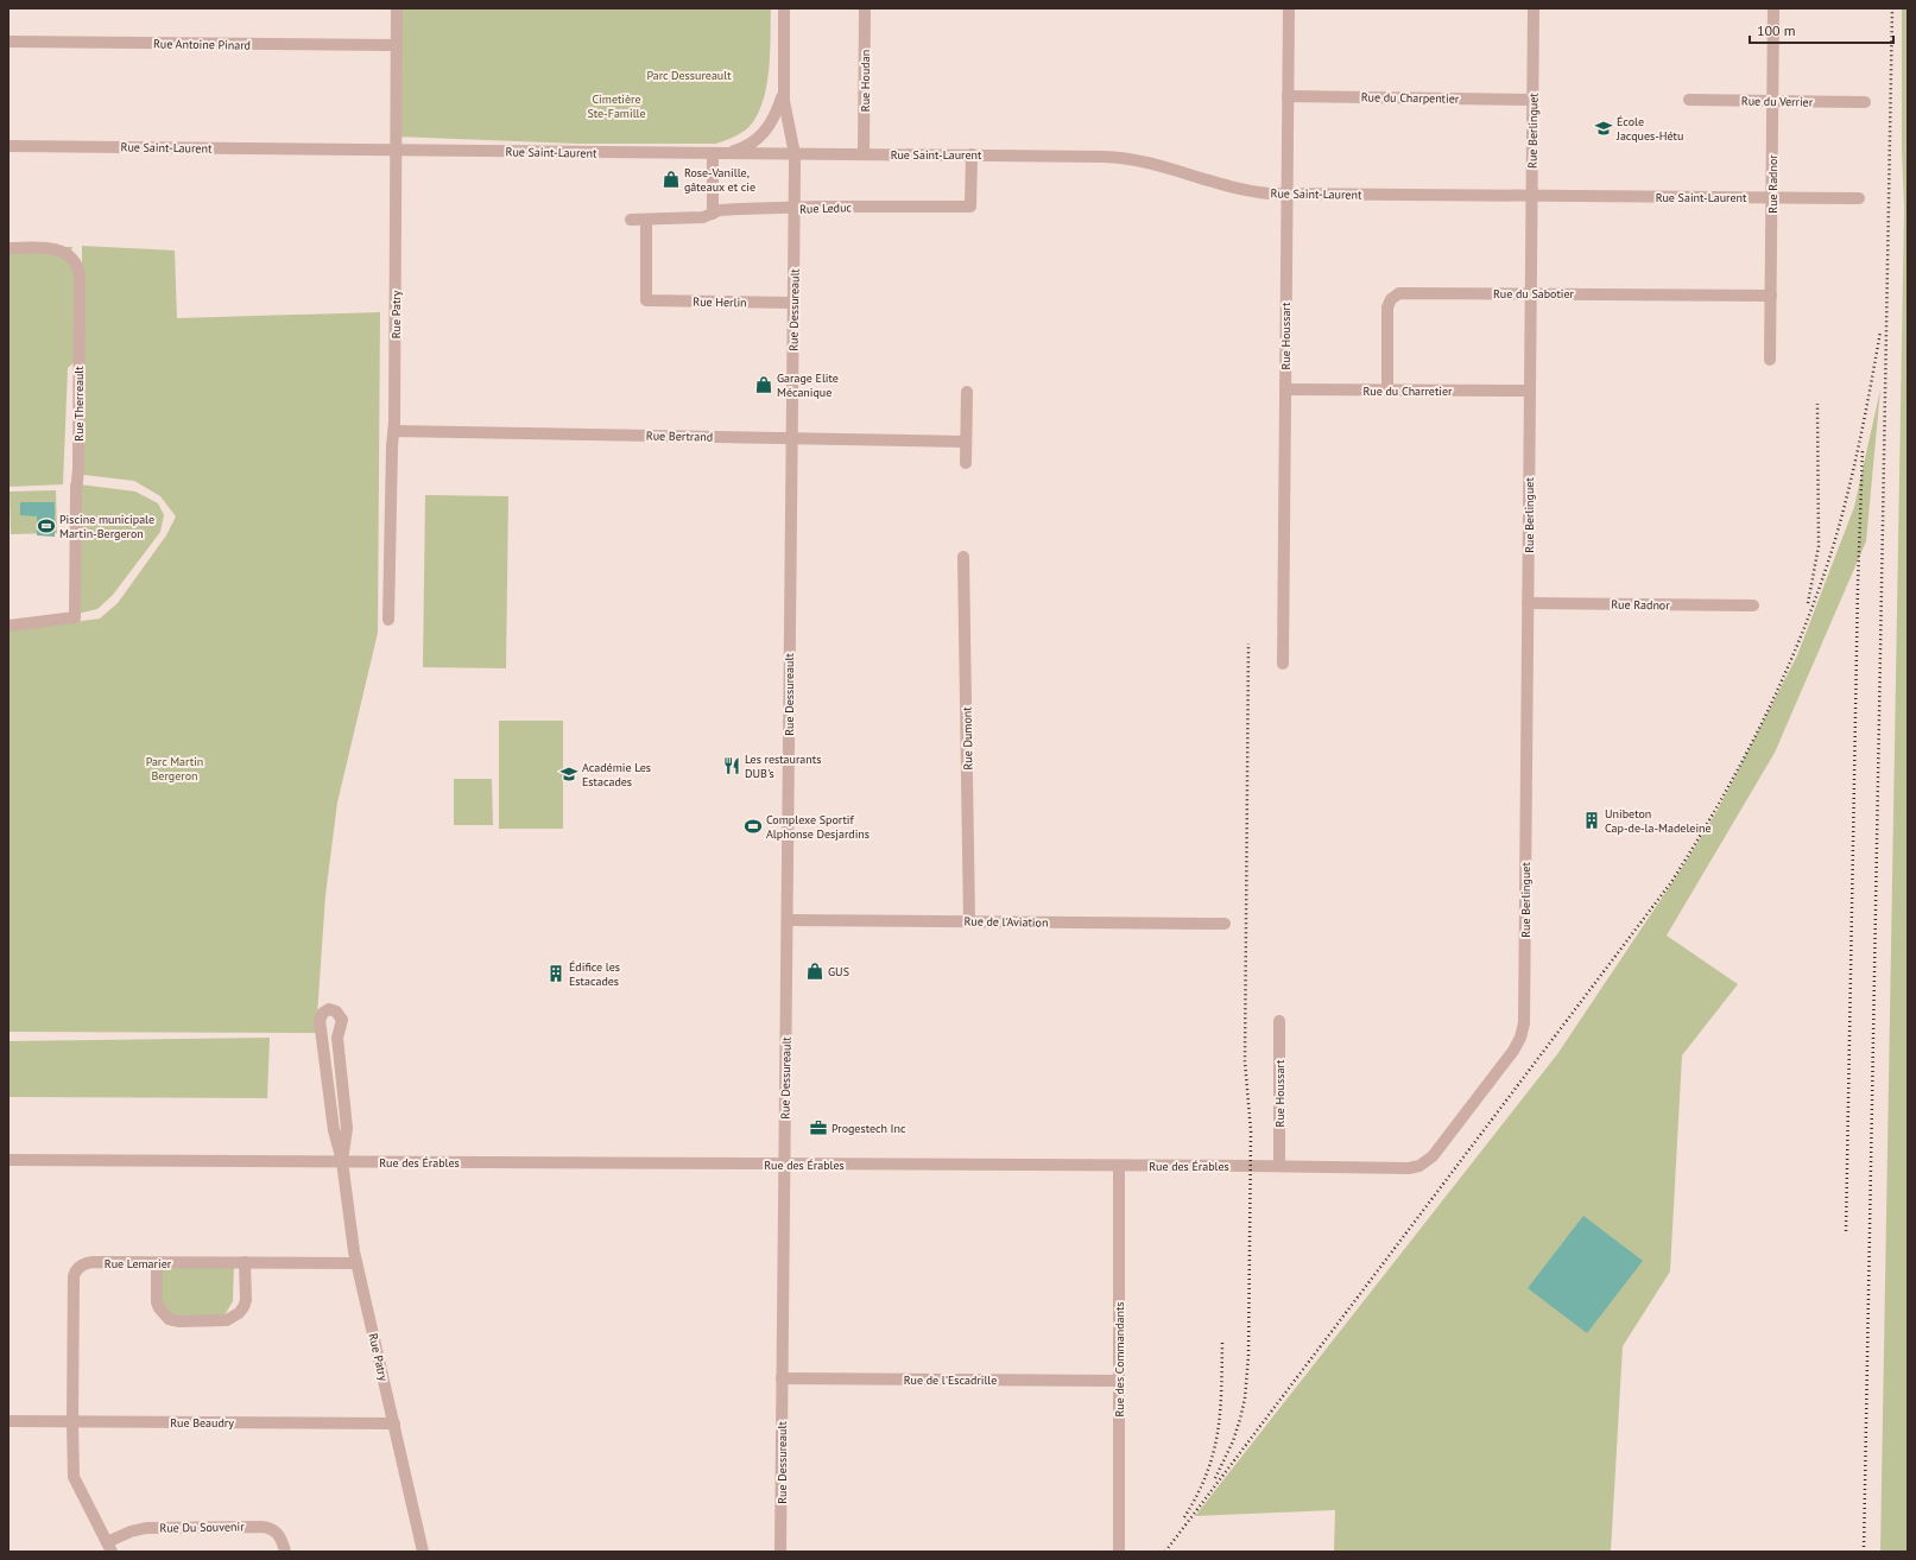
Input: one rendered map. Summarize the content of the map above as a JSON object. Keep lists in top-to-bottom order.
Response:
{
  "streets": {
    "street": [
      "Rue Antoine Pinard",
      "Rue Houdan",
      "Rue du Charpentier",
      "Rue du Verrier",
      "Rue Berlinguet",
      "Rue Saint-Laurent",
      "Rue Radnor",
      "Rue Leduc",
      "Rue du Sabotier",
      "Rue Herlin",
      "Rue Dessureault",
      "Rue Patry",
      "Rue Houssart",
      "Rue du Charretier",
      "Rue Therreault",
      "Rue Bertrand",
      "Rue Dumont",
      "Rue de l'Aviation",
      "Rue des Érables",
      "Rue Lemarier",
      "Rue des Commandants",
      "Rue de l'Escadrille",
      "Rue Beaudry",
      "Rue Du Souvenir"
    ]
  },
  "crossings": [
    ["Rue Antoine Pinard", "Rue Patry"],
    ["Rue Houdan", "Rue Saint-Laurent"],
    ["Rue du Charpentier", "Rue Berlinguet"],
    ["Rue du Charpentier", "Rue Houssart"],
    ["Rue du Verrier", "Rue Radnor"],
    ["Rue Berlinguet", "Rue Saint-Laurent"],
    ["Rue Berlinguet", "Rue Radnor"],
    ["Rue Berlinguet", "Rue du Sabotier"],
    ["Rue Berlinguet", "Rue du Charretier"],
    ["Rue Berlinguet", "Rue des Érables"],
    ["Rue Saint-Laurent", "Rue Radnor"],
    ["Rue Saint-Laurent", "Rue Leduc"],
    ["Rue Saint-Laurent", "Rue Dessureault"],
    ["Rue Saint-Laurent", "Rue Patry"],
    ["Rue Saint-Laurent", "Rue Houssart"],
    ["Rue Radnor", "Rue du Sabotier"],
    ["Rue Leduc", "Rue Herlin"],
    ["Rue Leduc", "Rue Dessureault"],
    ["Rue du Sabotier", "Rue du Charretier"],
    ["Rue Herlin", "Rue Dessureault"],
    ["Rue Dessureault", "Rue Bertrand"],
    ["Rue Dessureault", "Rue de l'Aviation"],
    ["Rue Dessureault", "Rue des Érables"],
    ["Rue Dessureault", "Rue de l'Escadrille"],
    ["Rue Patry", "Rue Bertrand"],
    ["Rue Patry", "Rue des Érables"],
    ["Rue Patry", "Rue Lemarier"],
    ["Rue Patry", "Rue Beaudry"],
    ["Rue Houssart", "Rue du Charretier"],
    ["Rue Houssart", "Rue des Érables"],
    ["Rue Dumont", "Rue de l'Aviation"],
    ["Rue des Érables", "Rue des Commandants"],
    ["Rue Lemarier", "Rue Beaudry"],
    ["Rue des Commandants", "Rue de l'Escadrille"]
  ],
  "parks": ["Parc Dessureault", "Cimetière Ste-Famille", "Parc Martin Bergeron"],
  "places": {
    "school or university": ["École Jacques-Hétu", "Académie Les Estacades"],
    "shop": ["Rose-Vanille, gâteaux et cie", "Garage Elite Mécanique", "GUS"],
    "sports": ["Piscine municipale Martin-Bergeron", "Complexe Sportif Alphonse Desjardins"],
    "restaurant": ["Les restaurants DUB's"],
    "building": ["Unibeton Cap-de-la-Madeleine", "Édifice les Estacades"],
    "office": ["Progestech Inc"]
  },
  "scale_bar": "100 m"
}
